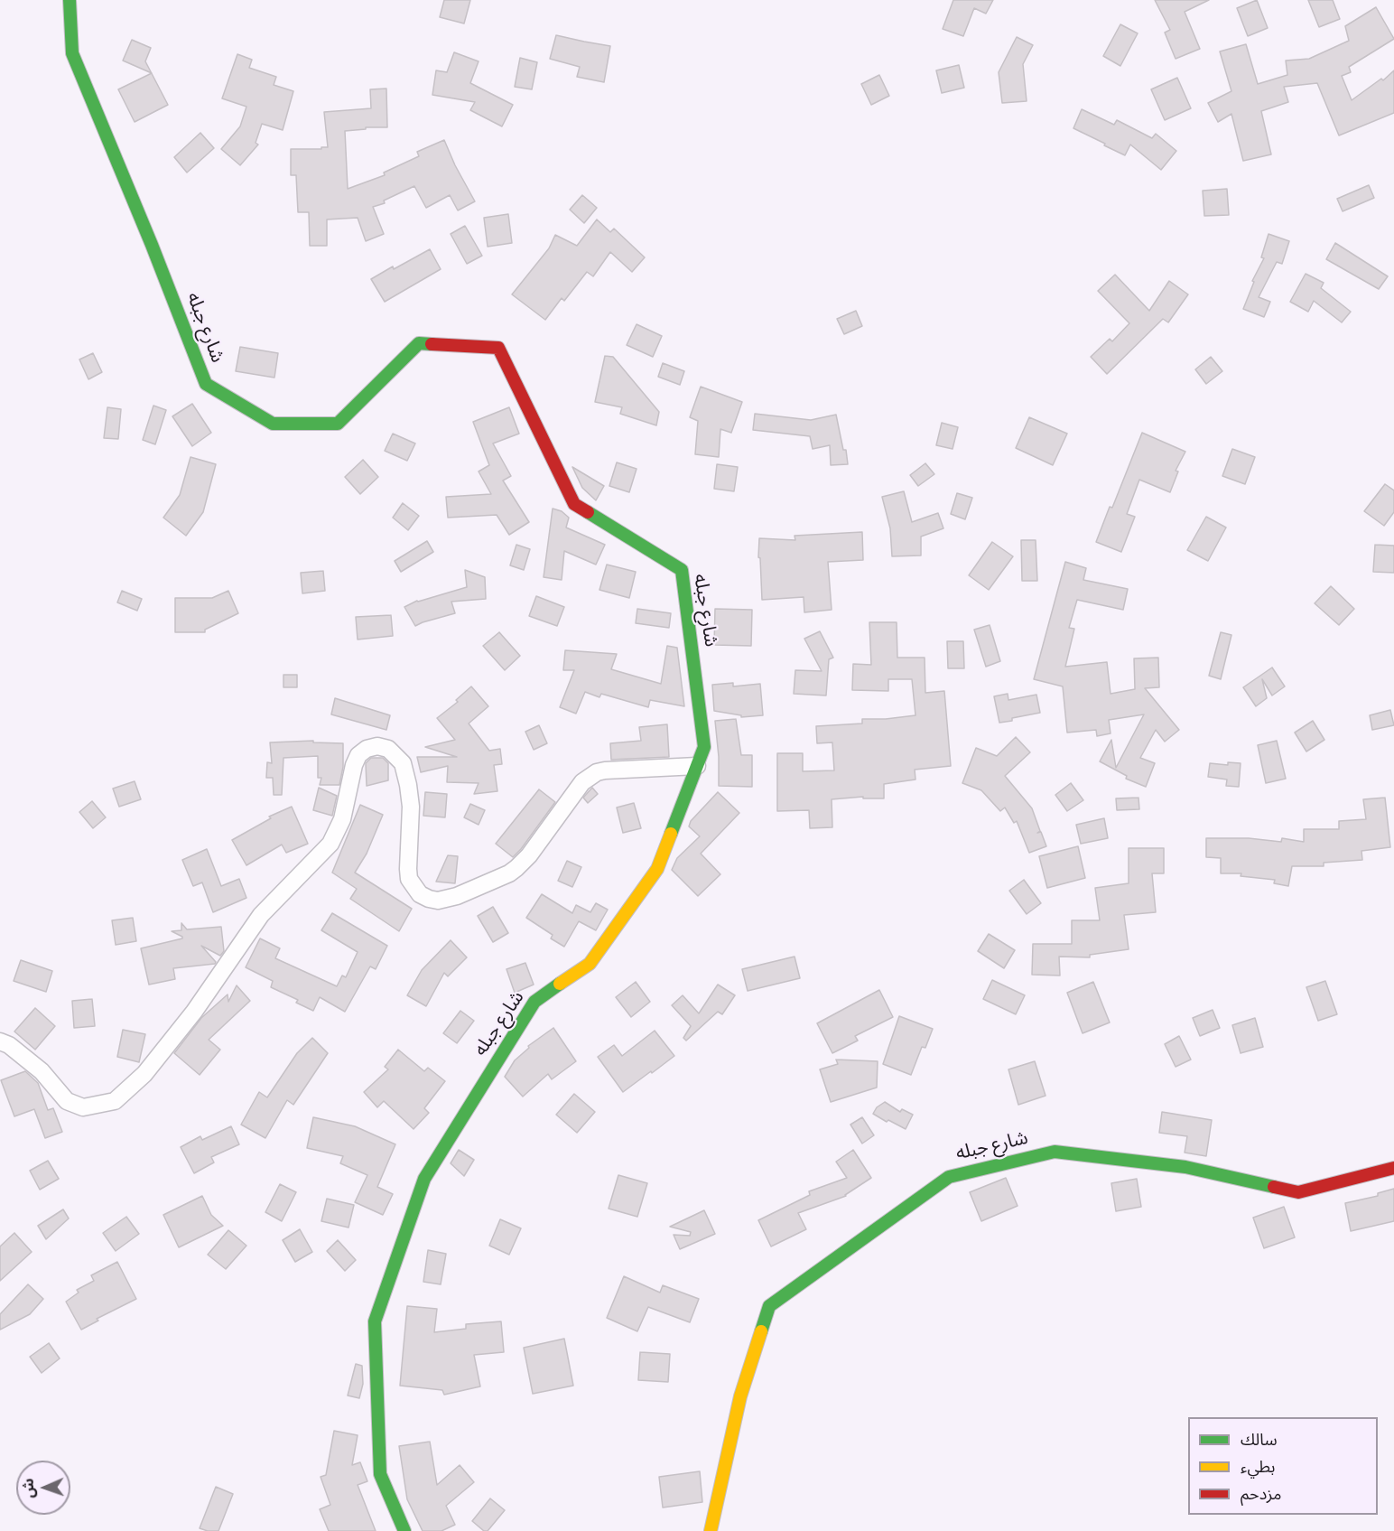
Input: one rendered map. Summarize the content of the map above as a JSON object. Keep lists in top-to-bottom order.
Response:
{
  "streets": {
    "main road": ["شارع جبله"]
  },
  "legend": ["سالك", "بطيء", "مزدحم"],
  "north": "left"
}
